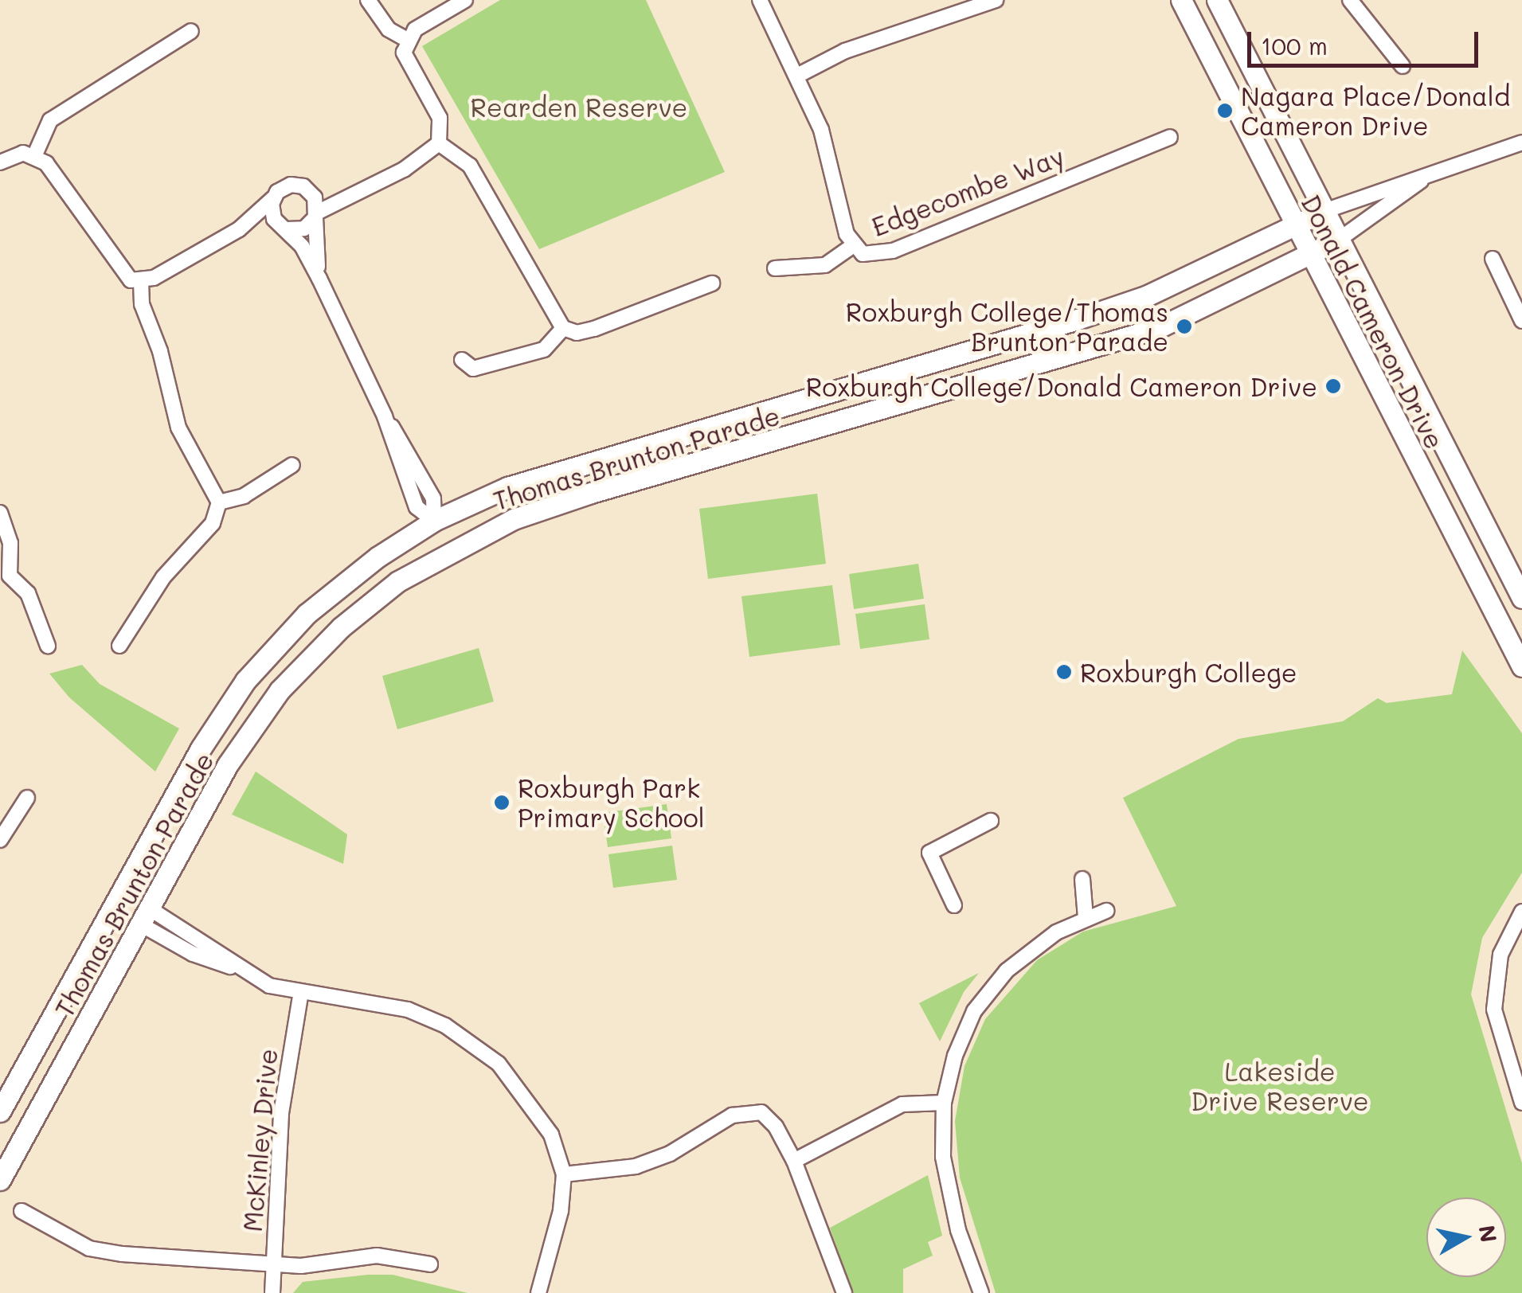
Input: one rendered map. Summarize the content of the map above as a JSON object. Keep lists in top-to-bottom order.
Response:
{
  "streets": {
    "street": [
      "Edgecombe Way",
      "Donald Cameron Drive",
      "Thomas Brunton Parade",
      "McKinley Drive"
    ]
  },
  "crossings": [
    ["Donald Cameron Drive", "Thomas Brunton Parade"]
  ],
  "parks": ["Rearden Reserve", "Lakeside Drive Reserve"],
  "places": [
    "Nagara Place/Donald Cameron Drive",
    "Roxburgh College/Thomas Brunton Parade",
    "Roxburgh College/Donald Cameron Drive",
    "Roxburgh College",
    "Roxburgh Park Primary School"
  ],
  "scale_bar": "100 m",
  "north": "right"
}
